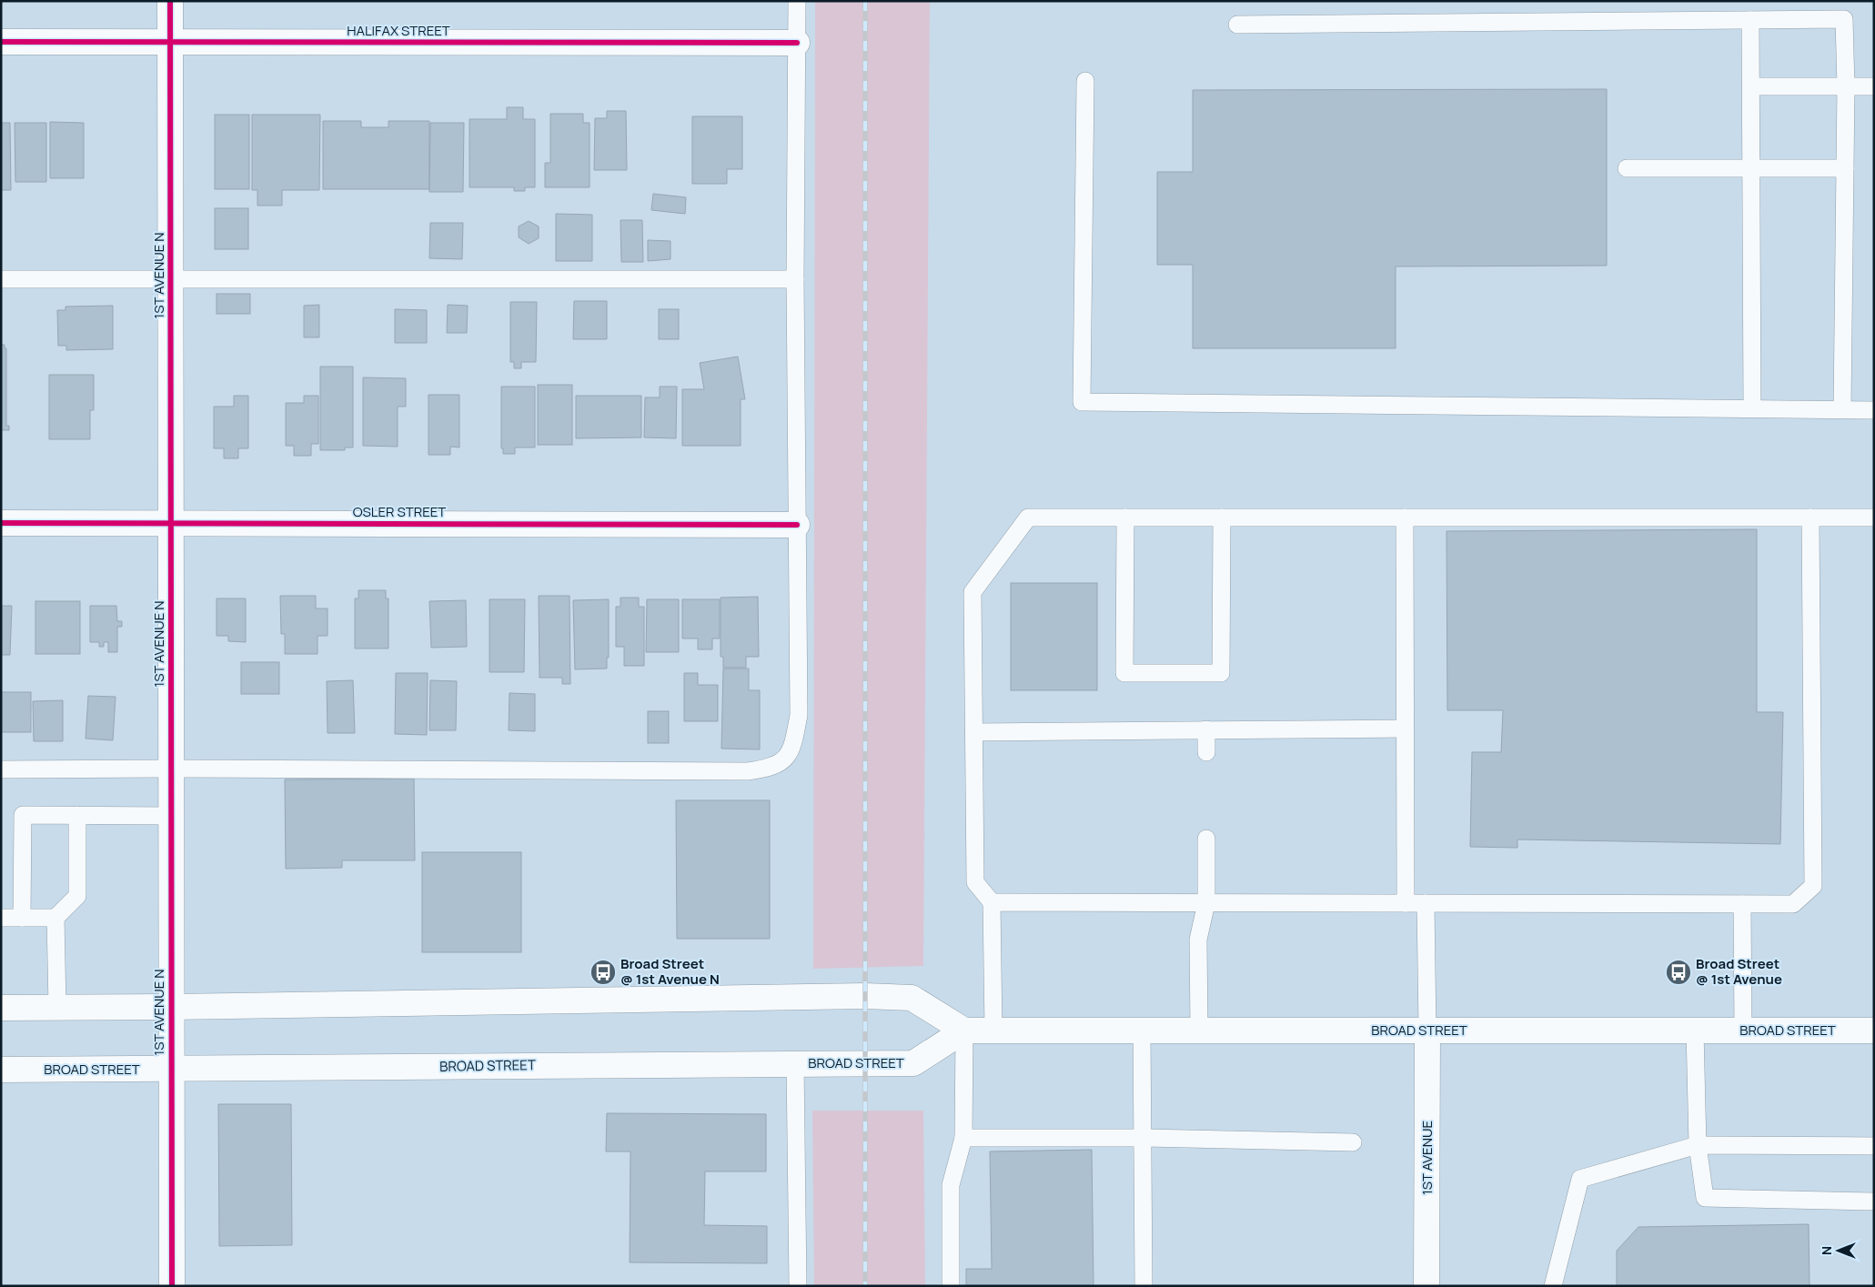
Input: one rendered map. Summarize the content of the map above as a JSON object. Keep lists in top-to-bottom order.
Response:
{
  "streets": {
    "street": [
      "HALIFAX STREET",
      "1ST AVENUE N",
      "OSLER STREET",
      "BROAD STREET",
      "1ST AVENUE"
    ]
  },
  "crossings": [
    ["HALIFAX STREET", "1ST AVENUE N"],
    ["1ST AVENUE N", "OSLER STREET"],
    ["1ST AVENUE N", "BROAD STREET"],
    ["BROAD STREET", "1ST AVENUE"]
  ],
  "places": {
    "bus stop": ["Broad Street @ 1st Avenue N", "Broad Street @ 1st Avenue"]
  },
  "north": "left"
}
